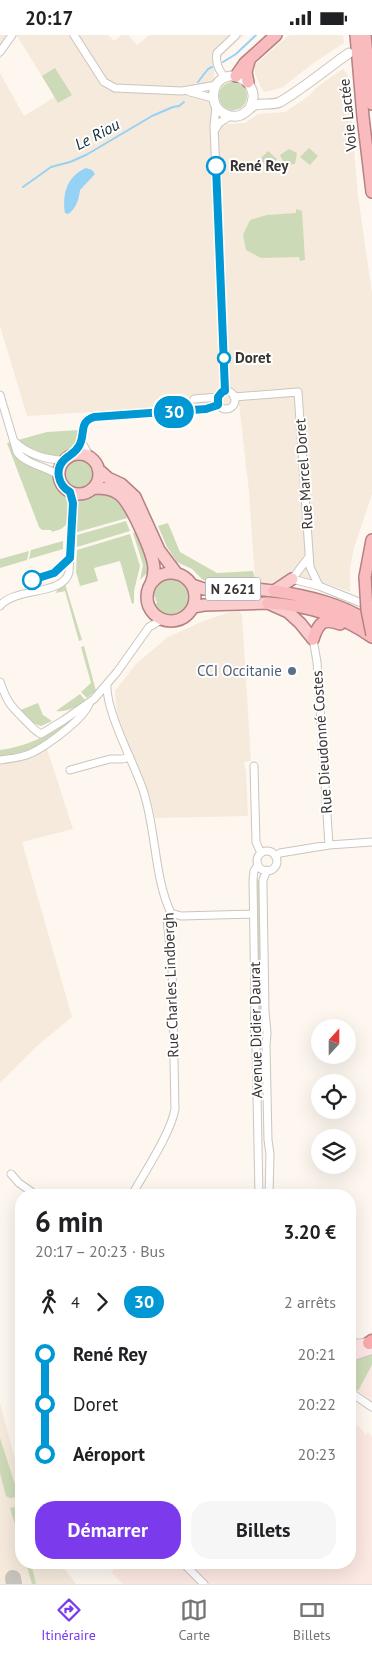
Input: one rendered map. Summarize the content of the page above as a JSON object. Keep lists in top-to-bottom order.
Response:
{
  "streets": {
    "highway": ["Voie Lactée", "N 2621"],
    "street": [
      "Rue Marcel Doret",
      "Rue Dieudonné Costes",
      "Rue Charles Lindbergh",
      "Avenue Didier Daurat"
    ]
  },
  "water": ["Le Riou"],
  "places": ["René Rey", "Doret", "CCI Occitanie"],
  "lines": ["bus line 30"],
  "north": "top",
  "page": {
    "status": "20:17",
    "on_map": "30",
    "heading": ["6 min", "20:17 – 20:23 · Bus", "3.20 €"],
    "legs": ["4", "30", "2 arrêts"],
    "list": [
      {
        "name": "René Rey",
        "value": "20:21"
      },
      {
        "name": "Doret",
        "value": "20:22"
      },
      {
        "name": "Aéroport",
        "value": "20:23"
      }
    ],
    "buttons": ["Démarrer", "Billets"],
    "tabs": ["Itinéraire", "Carte", "Billets"]
  }
}
